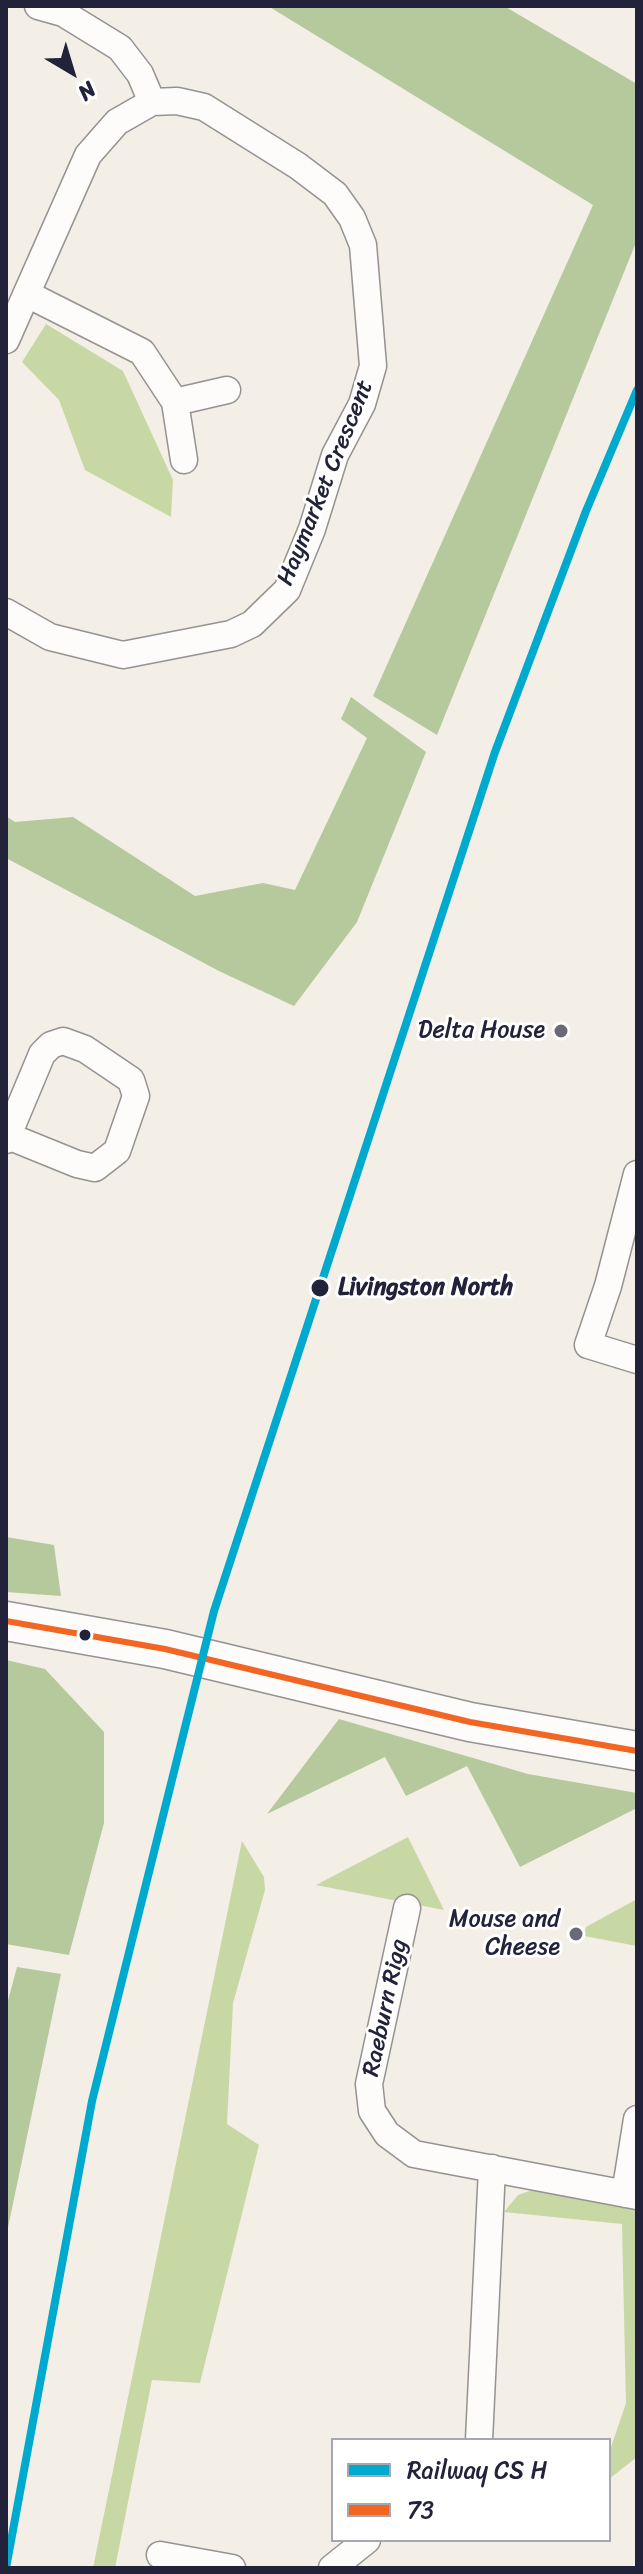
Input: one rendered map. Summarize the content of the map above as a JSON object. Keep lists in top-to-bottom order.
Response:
{
  "streets": {
    "street": ["Haymarket Crescent", "Raeburn Rigg"]
  },
  "places": ["Delta House", "Livingston North", "Mouse and Cheese"],
  "lines": ["transit line 73"],
  "legend": ["Railway CS H", "73"],
  "north": "bottom right"
}
